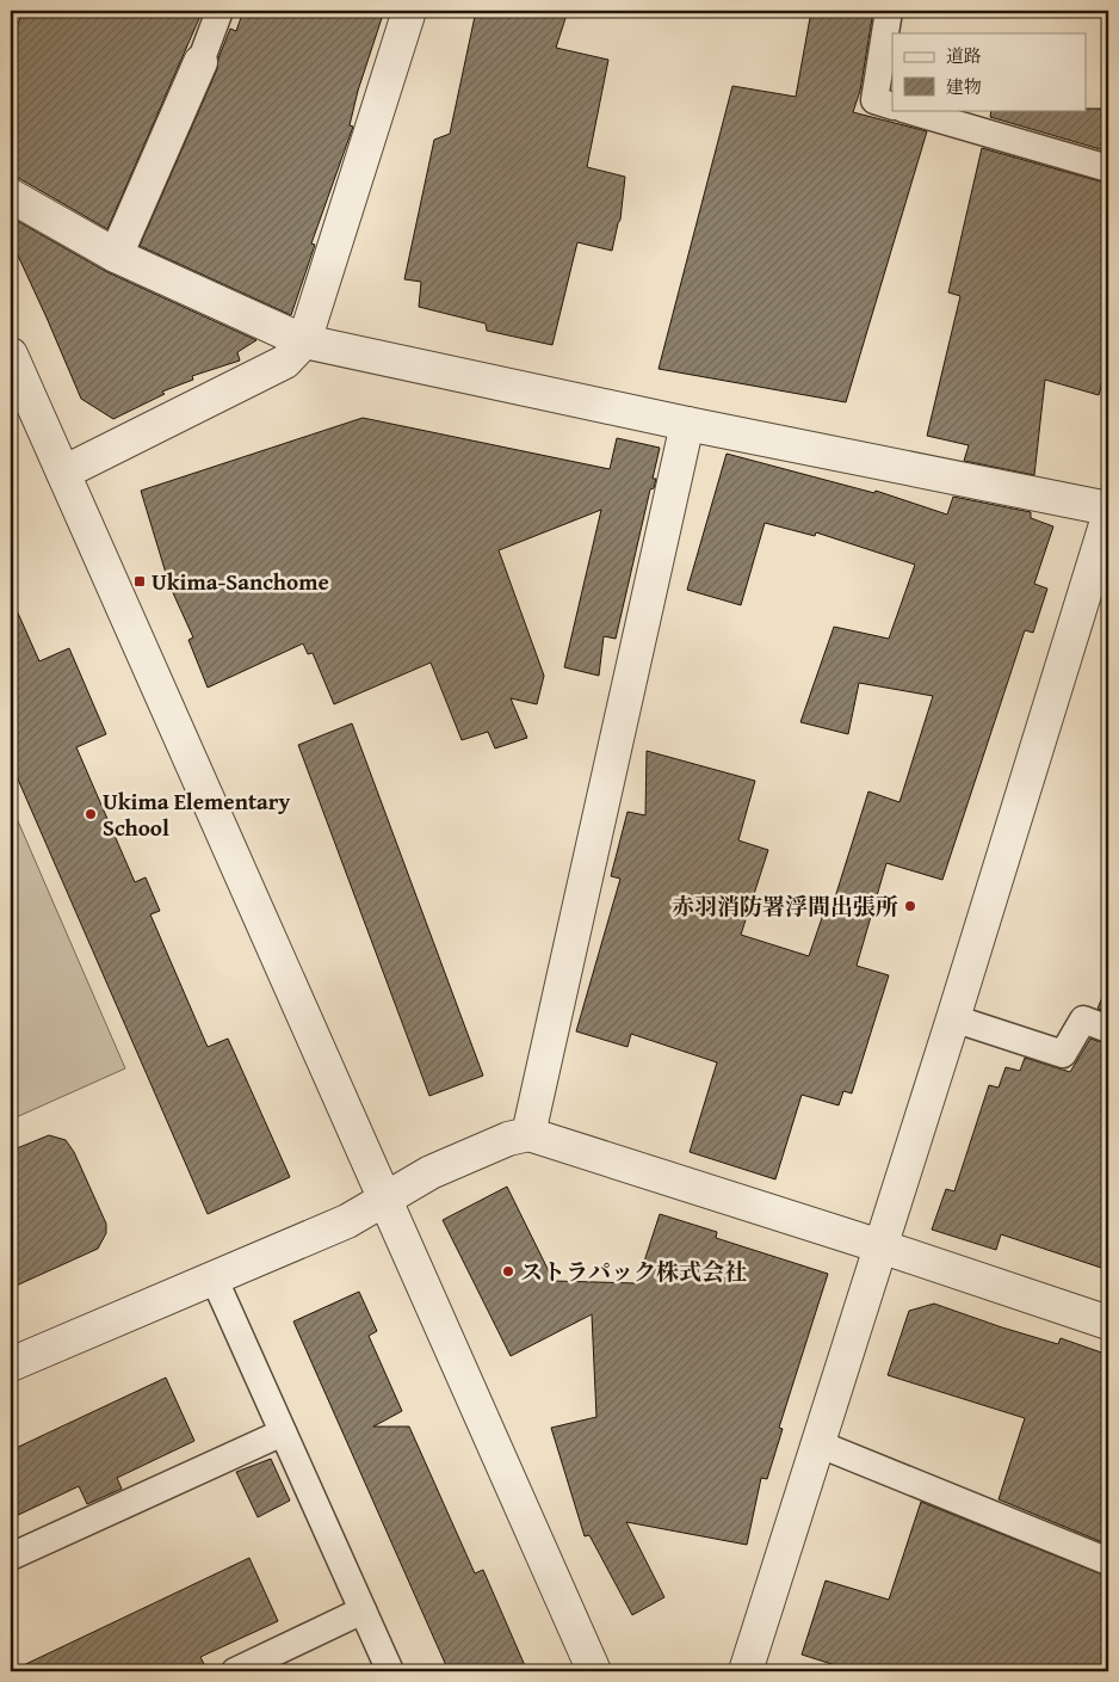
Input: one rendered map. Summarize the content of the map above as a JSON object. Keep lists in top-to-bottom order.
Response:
{
  "places": {
    "transit": ["Ukima-Sanchome"],
    "other": ["Ukima Elementary School", "赤羽消防署浮間出張所", "ストラパック株式会社"]
  },
  "legend": ["道路", "建物"]
}
